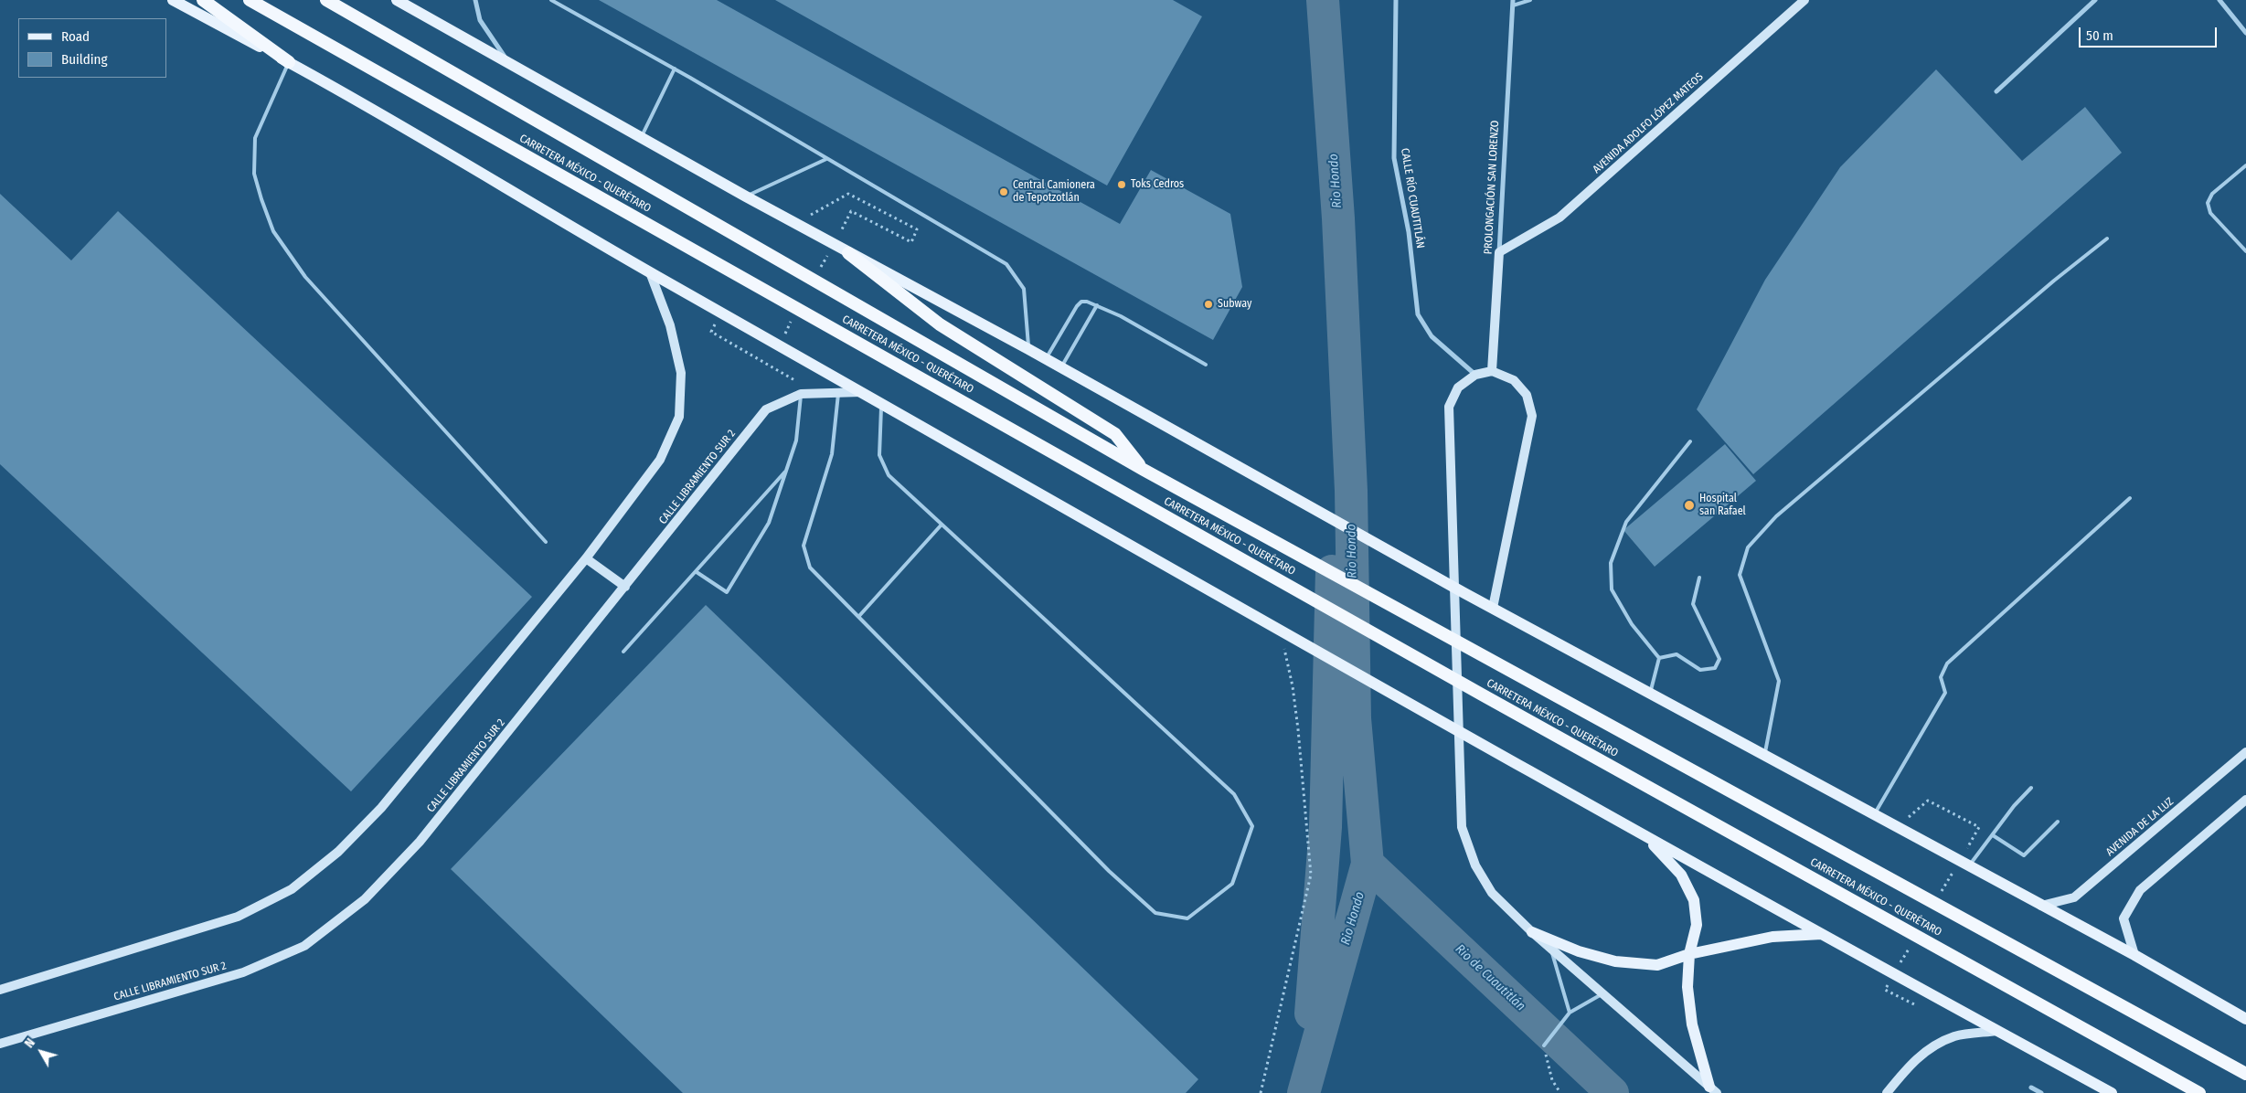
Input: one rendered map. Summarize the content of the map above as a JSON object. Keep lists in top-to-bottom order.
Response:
{
  "streets": {
    "highway": ["CARRETERA MÉXICO - QUERÉTARO"],
    "main road": [
      "AVENIDA ADOLFO LÓPEZ MATEOS",
      "PROLONGACIÓN SAN LORENZO",
      "CALLE LIBRAMIENTO SUR 2",
      "AVENIDA DE LA LUZ"
    ],
    "street": ["CALLE RÍO CUAUTITLÁN"]
  },
  "crossings": [
    ["AVENIDA ADOLFO LÓPEZ MATEOS", "PROLONGACIÓN SAN LORENZO"]
  ],
  "water": ["Rio Hondo", "Rio de Cuautitlán"],
  "places": [
    "Toks Cedros",
    "Central Camionera de Tepotzotlán",
    "Subway",
    "Hospital san Rafael"
  ],
  "legend": ["Road", "Building"],
  "scale_bar": "50 m",
  "north": "top left"
}
